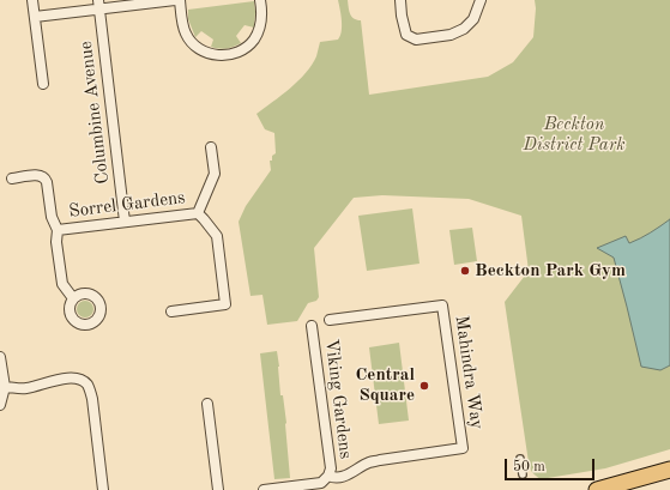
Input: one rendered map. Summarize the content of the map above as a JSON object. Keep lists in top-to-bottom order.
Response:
{
  "streets": {
    "street": [
      "Columbine Avenue",
      "Sorrel Gardens",
      "Mahindra Way",
      "Viking Gardens"
    ]
  },
  "crossings": [
    ["Columbine Avenue", "Sorrel Gardens"],
    ["Mahindra Way", "Viking Gardens"]
  ],
  "parks": ["Beckton District Park"],
  "places": ["Beckton Park Gym", "Central Square"],
  "scale_bar": "50 m"
}
